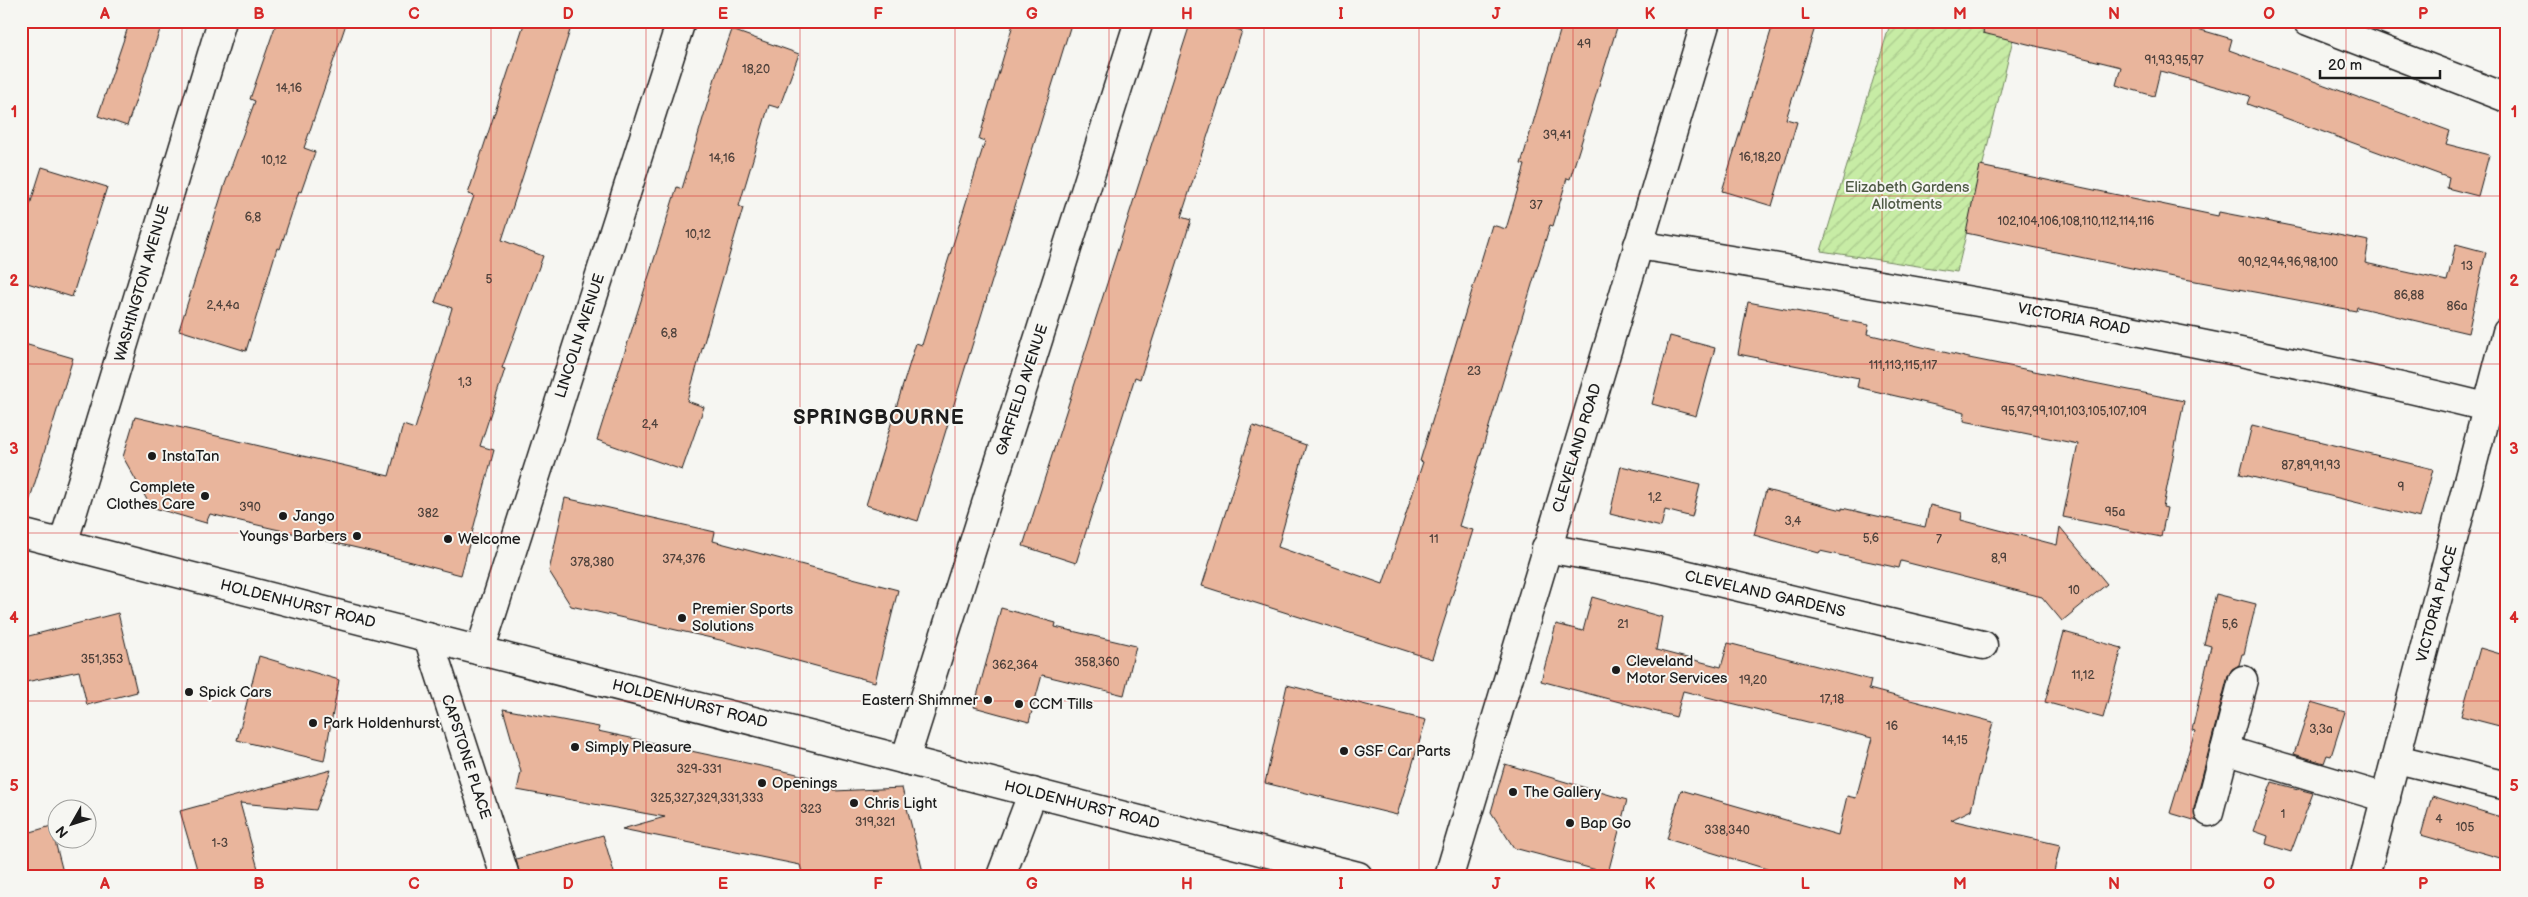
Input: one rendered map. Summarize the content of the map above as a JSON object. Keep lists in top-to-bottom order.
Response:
{
  "streets": {
    "street": [
      "WASHINGTON AVENUE",
      "VICTORIA ROAD",
      "LINCOLN AVENUE",
      "GARFIELD AVENUE",
      "CLEVELAND ROAD",
      "CLEVELAND GARDENS",
      "HOLDENHURST ROAD",
      "VICTORIA PLACE",
      "CAPSTONE PLACE"
    ]
  },
  "crossings": [
    ["WASHINGTON AVENUE", "HOLDENHURST ROAD"],
    ["VICTORIA ROAD", "CLEVELAND ROAD"],
    ["VICTORIA ROAD", "VICTORIA PLACE"],
    ["LINCOLN AVENUE", "HOLDENHURST ROAD"],
    ["GARFIELD AVENUE", "HOLDENHURST ROAD"],
    ["CLEVELAND ROAD", "CLEVELAND GARDENS"],
    ["HOLDENHURST ROAD", "CAPSTONE PLACE"]
  ],
  "districts": ["SPRINGBOURNE"],
  "parks": ["Elizabeth Gardens Allotments"],
  "places": [
    "InstaTan",
    "Complete Clothes Care",
    "Jango",
    "Youngs Barbers",
    "Welcome",
    "Premier Sports Solutions",
    "Cleveland Motor Services",
    "Spick Cars",
    "Eastern Shimmer",
    "CCM Tills",
    "Park Holdenhurst",
    "Simply Pleasure",
    "GSF Car Parts",
    "Openings",
    "The Gallery",
    "Chris Light",
    "Bap Go"
  ],
  "house_numbers": [
    "49",
    "91,93,95,97",
    "18,20",
    "14,16",
    "39,41",
    "16,18,20",
    "14,16",
    "10,12",
    "37",
    "6,8",
    "102,104,106,108,110,112,114,116",
    "10,12",
    "90,92,94,96,98,100",
    "13",
    "5",
    "86,88",
    "2,4,4a",
    "86a",
    "6,8",
    "111,113,115,117",
    "23",
    "1,3",
    "95,97,99,101,103,105,107,109",
    "2,4",
    "87,89,91,93",
    "9",
    "1,2",
    "390",
    "95a",
    "382",
    "3,4",
    "5,6",
    "11",
    "7",
    "8,9",
    "374,376",
    "378,380",
    "10",
    "21",
    "5,6",
    "351,353",
    "358,360",
    "362,364",
    "11,12",
    "19,20",
    "17,18",
    "16",
    "3,3a",
    "14,15",
    "329-331",
    "325,327,329,331,333",
    "323",
    "1",
    "4",
    "319,321",
    "105",
    "338,340",
    "1-3"
  ],
  "scale_bar": "20 m",
  "north": "bottom left",
  "grid": {
    "columns": [
      "A",
      "B",
      "C",
      "D",
      "E",
      "F",
      "G",
      "H",
      "I",
      "J",
      "K",
      "L",
      "M",
      "N",
      "O",
      "P"
    ],
    "rows": [
      "1",
      "2",
      "3",
      "4",
      "5"
    ]
  }
}
